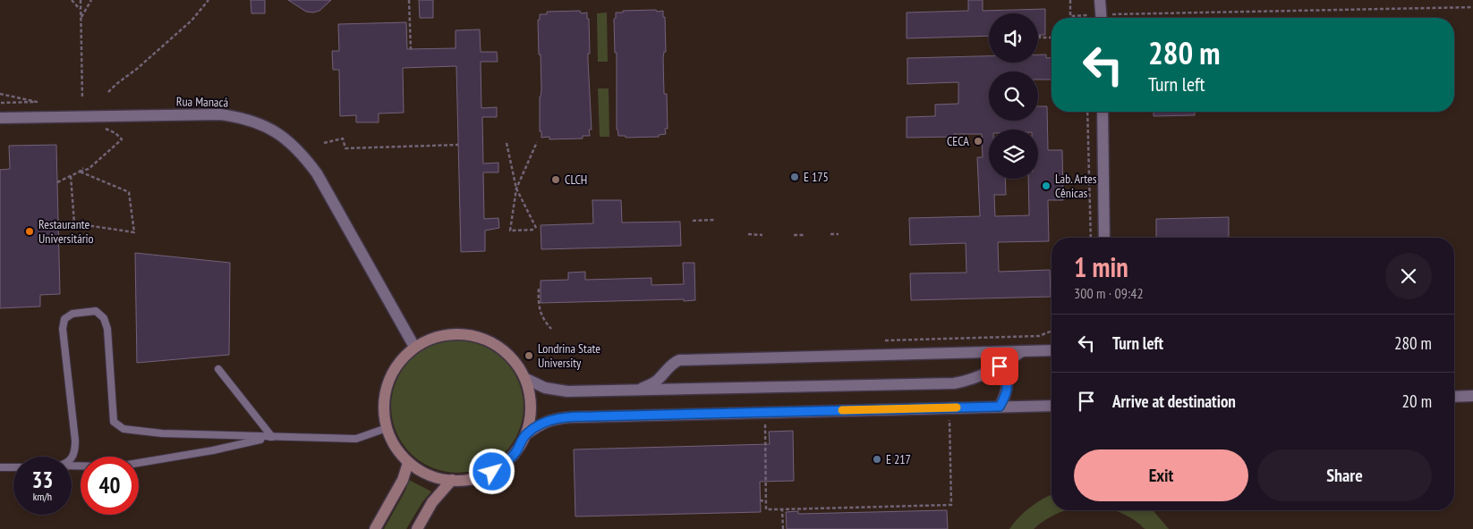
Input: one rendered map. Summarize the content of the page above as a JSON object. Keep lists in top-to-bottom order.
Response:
{
  "streets": {
    "street": ["Rua Manacá"]
  },
  "places": [
    "CECA",
    "E 175",
    "CLCH",
    "Lab. Artes Cênicas",
    "Restaurante Universitário",
    "Londrina State University",
    "E 217"
  ],
  "page": {
    "turn": ["280 m", "Turn left"],
    "heading": ["1 min", "300 m · 09:42"],
    "list": [
      {
        "name": "Turn left",
        "value": "280 m"
      },
      {
        "name": "Arrive at destination",
        "value": "20 m"
      }
    ],
    "buttons": ["Exit", "Share"],
    "speed": "33 km/h",
    "limit": "40"
  }
}
